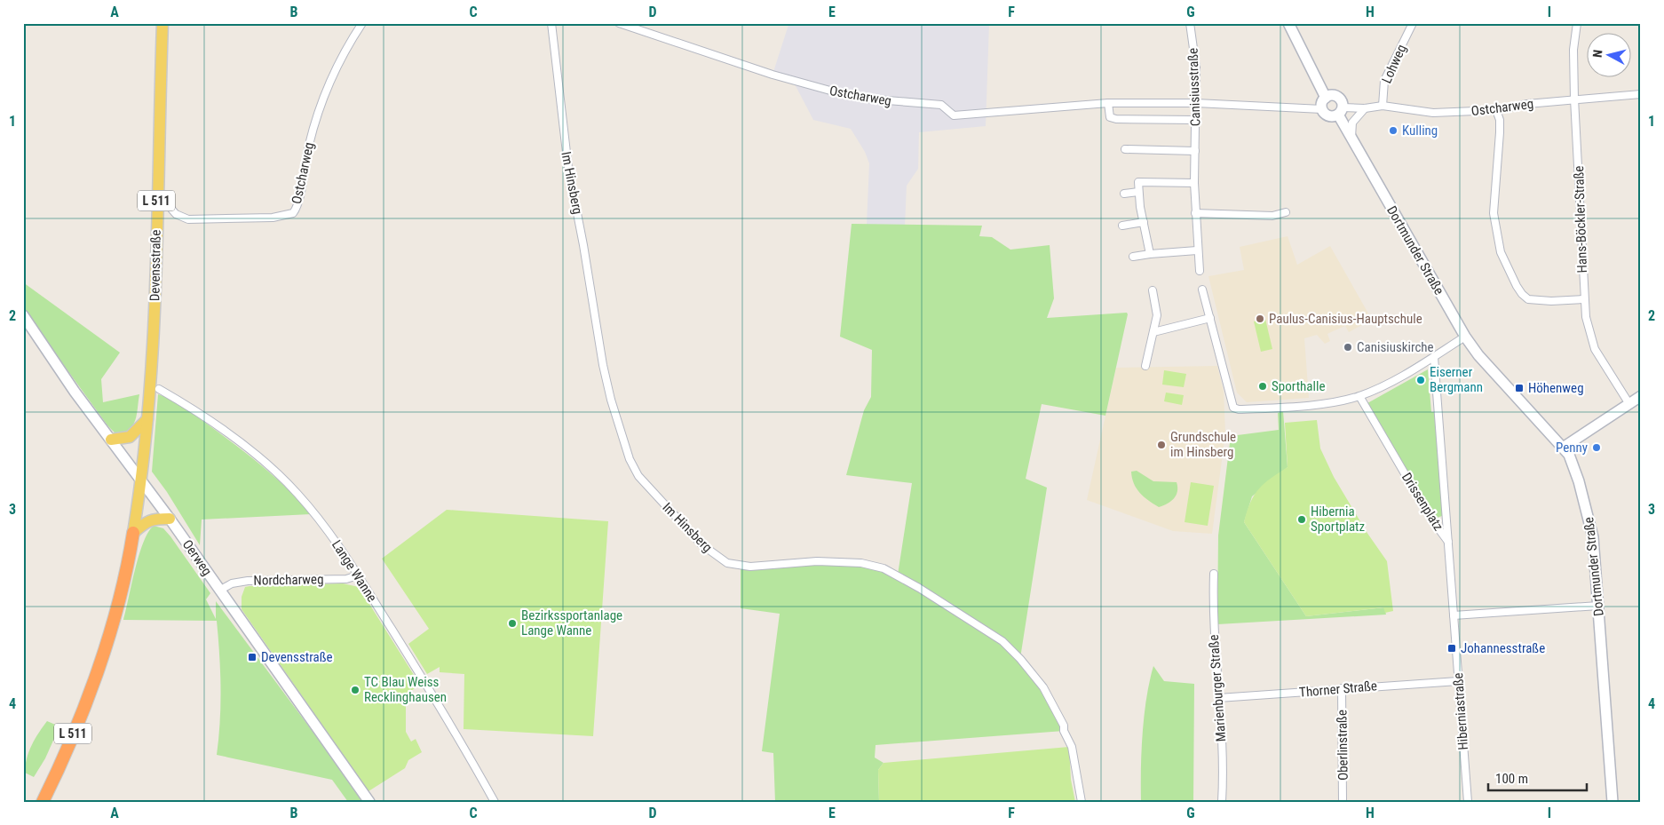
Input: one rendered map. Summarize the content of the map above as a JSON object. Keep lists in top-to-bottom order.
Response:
{
  "streets": {
    "highway": ["L 511"],
    "main road": ["Dortmunder Straße", "Devensstraße", "Oerweg"],
    "street": [
      "Lohweg",
      "Canisiusstraße",
      "Ostcharweg",
      "Im Hinsberg",
      "Hans-Böckler-Straße",
      "Drissenplatz",
      "Lange Wanne",
      "Nordcharweg",
      "Marienburger Straße",
      "Thorner Straße",
      "Hiberniastraße",
      "Oberlinstraße"
    ]
  },
  "crossings": [
    ["Lohweg", "Ostcharweg"],
    ["Canisiusstraße", "Ostcharweg"],
    ["Ostcharweg", "Hans-Böckler-Straße"],
    ["Ostcharweg", "Dortmunder Straße"],
    ["Ostcharweg", "Devensstraße"],
    ["L 511", "Devensstraße"],
    ["L 511", "Oerweg"],
    ["Devensstraße", "Oerweg"],
    ["Drissenplatz", "Hiberniastraße"],
    ["Oerweg", "Nordcharweg"],
    ["Lange Wanne", "Nordcharweg"],
    ["Marienburger Straße", "Thorner Straße"],
    ["Thorner Straße", "Hiberniastraße"],
    ["Thorner Straße", "Oberlinstraße"]
  ],
  "places": {
    "other": [
      "Kulling",
      "Paulus-Canisius-Hauptschule",
      "Canisiuskirche",
      "Eiserner Bergmann",
      "Sporthalle",
      "Grundschule im Hinsberg",
      "Penny",
      "Hibernia Sportplatz",
      "Bezirkssportanlage Lange Wanne",
      "TC Blau Weiss Recklinghausen"
    ],
    "transit": ["Höhenweg", "Johannesstraße", "Devensstraße"]
  },
  "scale_bar": "100 m",
  "north": "left",
  "grid": {
    "columns": [
      "A",
      "B",
      "C",
      "D",
      "E",
      "F",
      "G",
      "H",
      "I"
    ],
    "rows": [
      "1",
      "2",
      "3",
      "4"
    ]
  }
}
